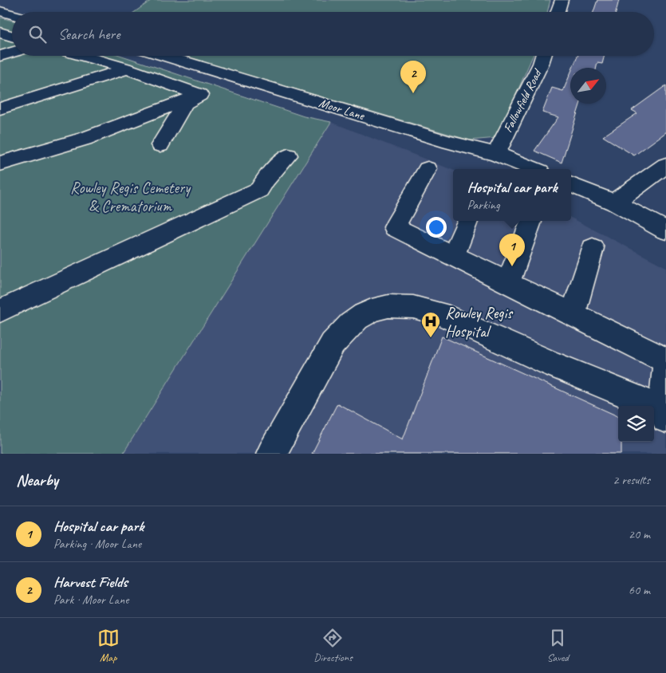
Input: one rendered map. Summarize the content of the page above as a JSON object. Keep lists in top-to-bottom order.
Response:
{
  "streets": {
    "street": ["Fallowfield Road", "Moor Lane"]
  },
  "crossings": [
    ["Fallowfield Road", "Moor Lane"]
  ],
  "parks": ["Rowley Regis Cemetery & Crematorium"],
  "places": {
    "hospital": ["Rowley Regis Hospital"]
  },
  "north": "top right",
  "page": {
    "search": "Search here",
    "pins": ["2", "1"],
    "popup": ["Hospital car park", "Parking"],
    "heading": ["Nearby", "2 results"],
    "list": [
      {
        "mark": "1",
        "name": "Hospital car park",
        "note": "Parking · Moor Lane",
        "value": "20 m"
      },
      {
        "mark": "2",
        "name": "Harvest Fields",
        "note": "Park · Moor Lane",
        "value": "60 m"
      }
    ],
    "nav": ["Map", "Directions", "Saved"]
  }
}
